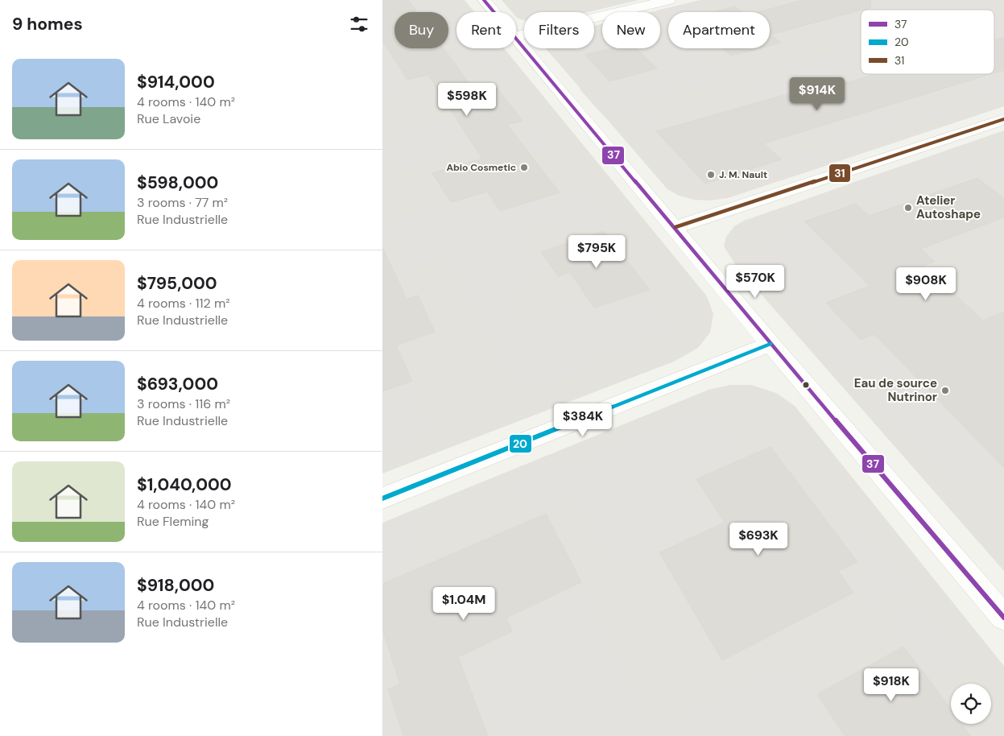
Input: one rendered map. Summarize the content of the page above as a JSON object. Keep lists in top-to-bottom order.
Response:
{
  "places": [
    "Abio Cosmetic",
    "J. M. Nault",
    "Atelier Autoshape",
    "Eau de source Nutrinor"
  ],
  "lines": ["transit line 37", "transit line 31", "transit line 20"],
  "legend": ["37", "20", "31"],
  "page": {
    "heading": "9 homes",
    "chip": [
      "Buy",
      "Rent",
      "Filters",
      "New",
      "Apartment"
    ],
    "list": [
      {
        "name": "$914,000",
        "note": "4 rooms · 140 m² · Rue Lavoie"
      },
      {
        "name": "$598,000",
        "note": "3 rooms · 77 m² · Rue Industrielle"
      },
      {
        "name": "$795,000",
        "note": "4 rooms · 112 m² · Rue Industrielle"
      },
      {
        "name": "$693,000",
        "note": "3 rooms · 116 m² · Rue Industrielle"
      },
      {
        "name": "$1,040,000",
        "note": "4 rooms · 140 m² · Rue Fleming"
      },
      {
        "name": "$918,000",
        "note": "4 rooms · 140 m² · Rue Industrielle"
      }
    ],
    "price": [
      "$914K",
      "$598K",
      "$795K",
      "$570K",
      "$908K",
      "$384K",
      "$693K",
      "$1.04M",
      "$918K"
    ]
  }
}
